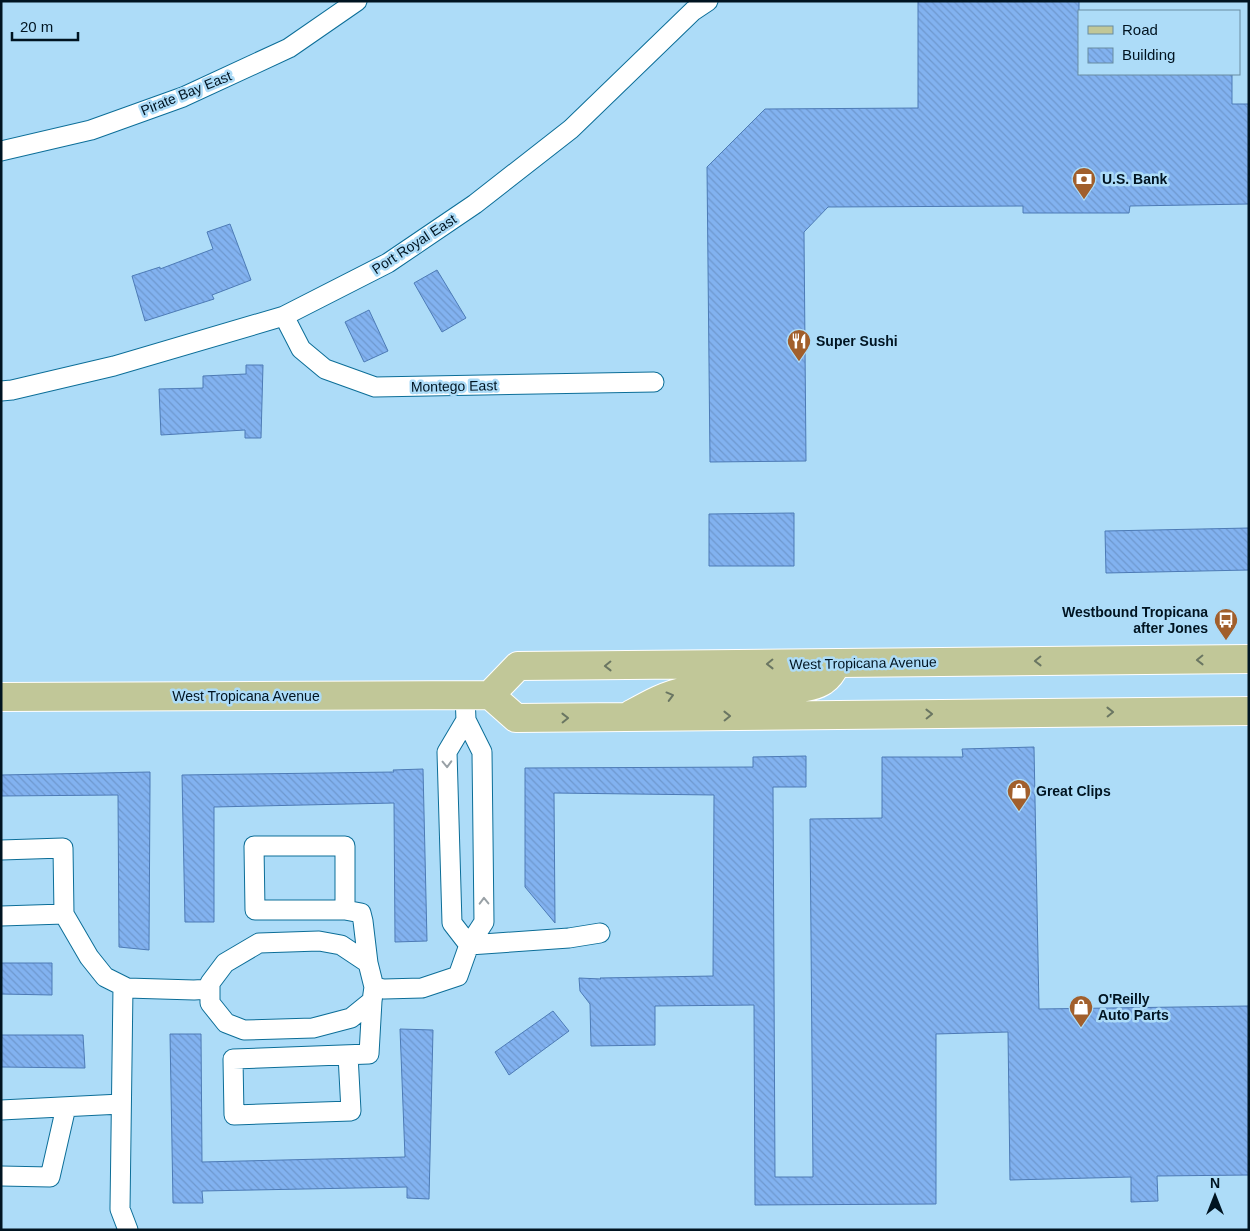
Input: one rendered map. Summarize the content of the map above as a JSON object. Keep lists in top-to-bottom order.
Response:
{
  "streets": {
    "main road": ["West Tropicana Avenue"],
    "street": ["Pirate Bay East", "Port Royal East", "Montego East"]
  },
  "crossings": [
    ["Port Royal East", "Montego East"]
  ],
  "places": {
    "bank": ["U.S. Bank"],
    "restaurant": ["Super Sushi"],
    "bus stop": ["Westbound Tropicana after Jones"],
    "shop": ["Great Clips", "O'Reilly Auto Parts"]
  },
  "legend": ["Road", "Building"],
  "scale_bar": "20 m",
  "north": "top"
}
